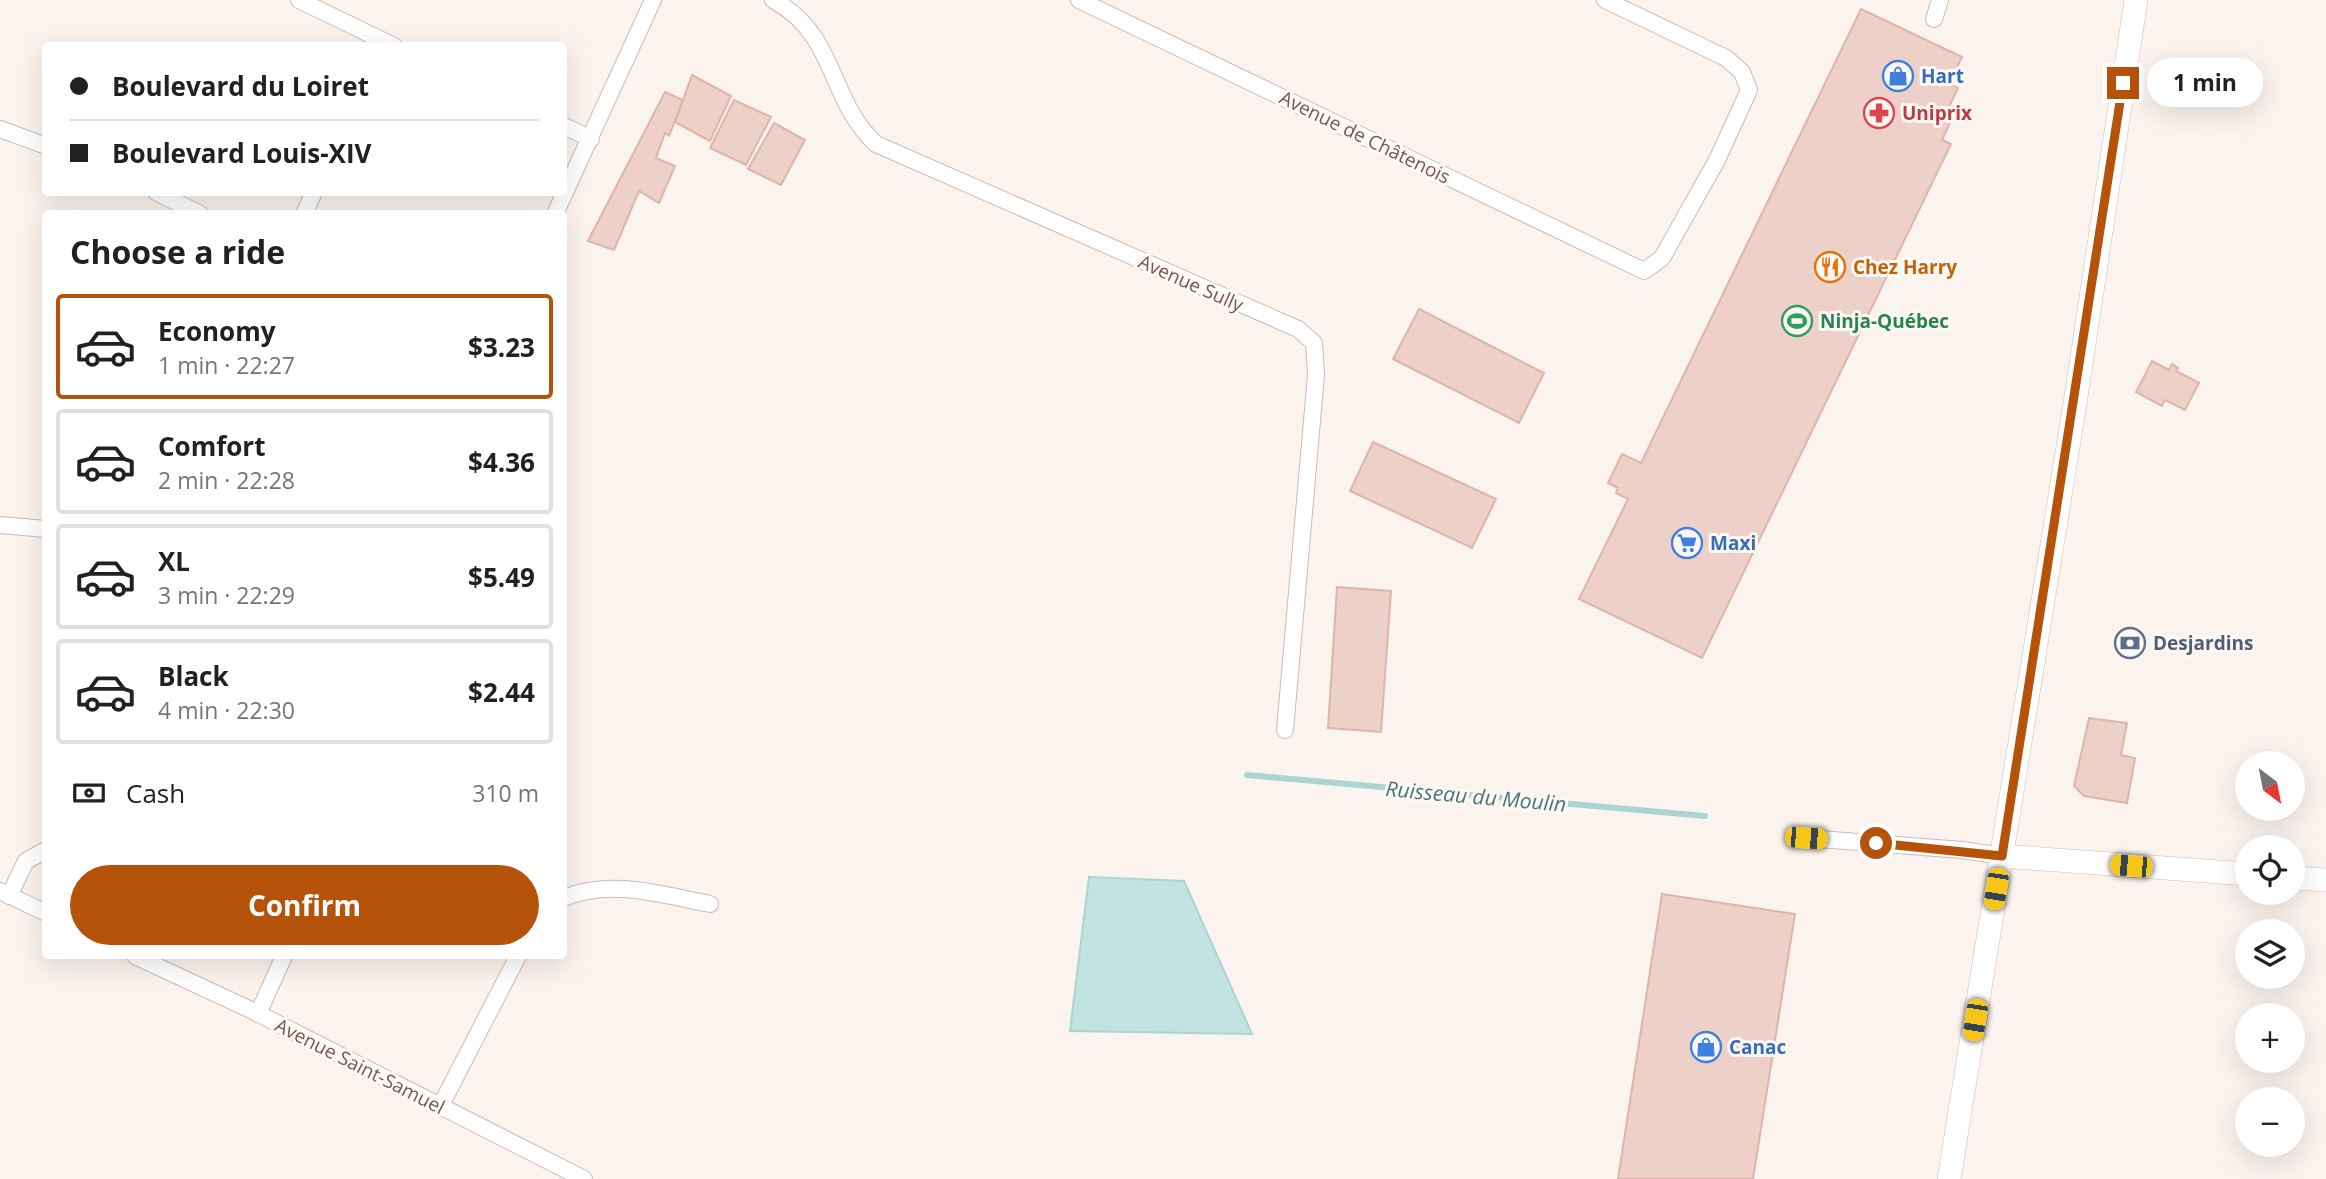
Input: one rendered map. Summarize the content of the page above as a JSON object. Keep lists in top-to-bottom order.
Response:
{
  "streets": {
    "street": ["Avenue de Châtenois", "Avenue Sully", "Avenue Saint-Samuel"]
  },
  "water": ["Ruisseau du Moulin"],
  "places": {
    "shop": ["Hart", "Canac"],
    "pharmacy": ["Uniprix"],
    "restaurant": ["Chez Harry"],
    "sports": ["Ninja-Québec"],
    "supermarket": ["Maxi"],
    "bank": ["Desjardins"]
  },
  "north": "bottom right",
  "page": {
    "banner": ["Boulevard du Loiret", "Boulevard Louis-XIV"],
    "bubble": "1 min",
    "heading": "Choose a ride",
    "list": [
      {
        "name": "Economy",
        "note": "1 min · 22:27",
        "value": "$3.23"
      },
      {
        "name": "Comfort",
        "note": "2 min · 22:28",
        "value": "$4.36"
      },
      {
        "name": "XL",
        "note": "3 min · 22:29",
        "value": "$5.49"
      },
      {
        "name": "Black",
        "note": "4 min · 22:30",
        "value": "$2.44"
      }
    ],
    "map_buttons": ["+", "−"],
    "pay": ["Cash", "310 m"],
    "buttons": "Confirm"
  }
}
